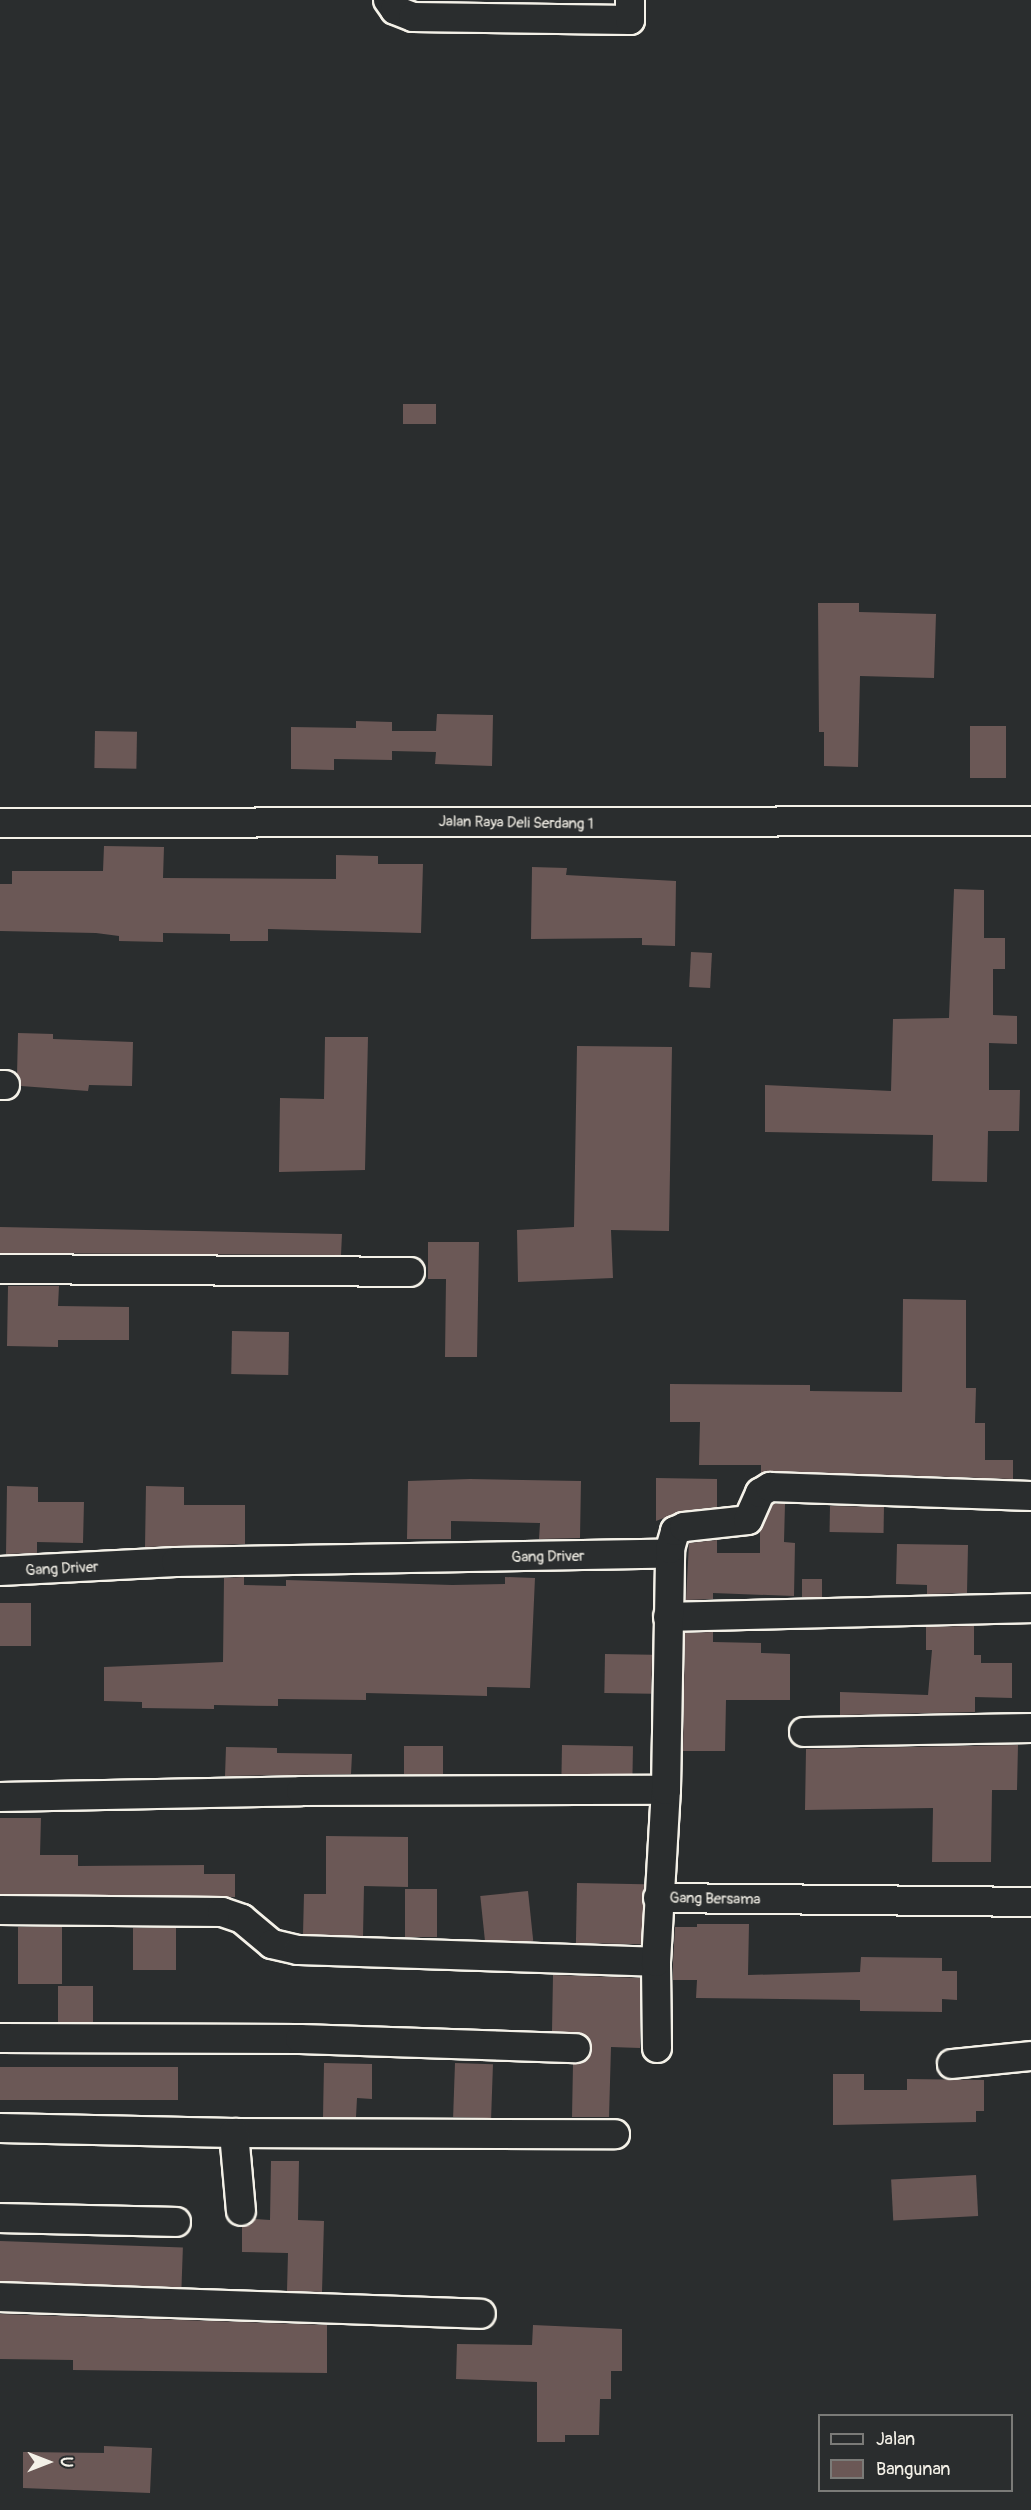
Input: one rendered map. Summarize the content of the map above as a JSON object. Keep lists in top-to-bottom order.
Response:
{
  "streets": {
    "street": ["Jalan Raya Deli Serdang 1", "Gang Driver", "Gang Bersama"]
  },
  "legend": ["Jalan", "Bangunan"],
  "north": "right"
}
